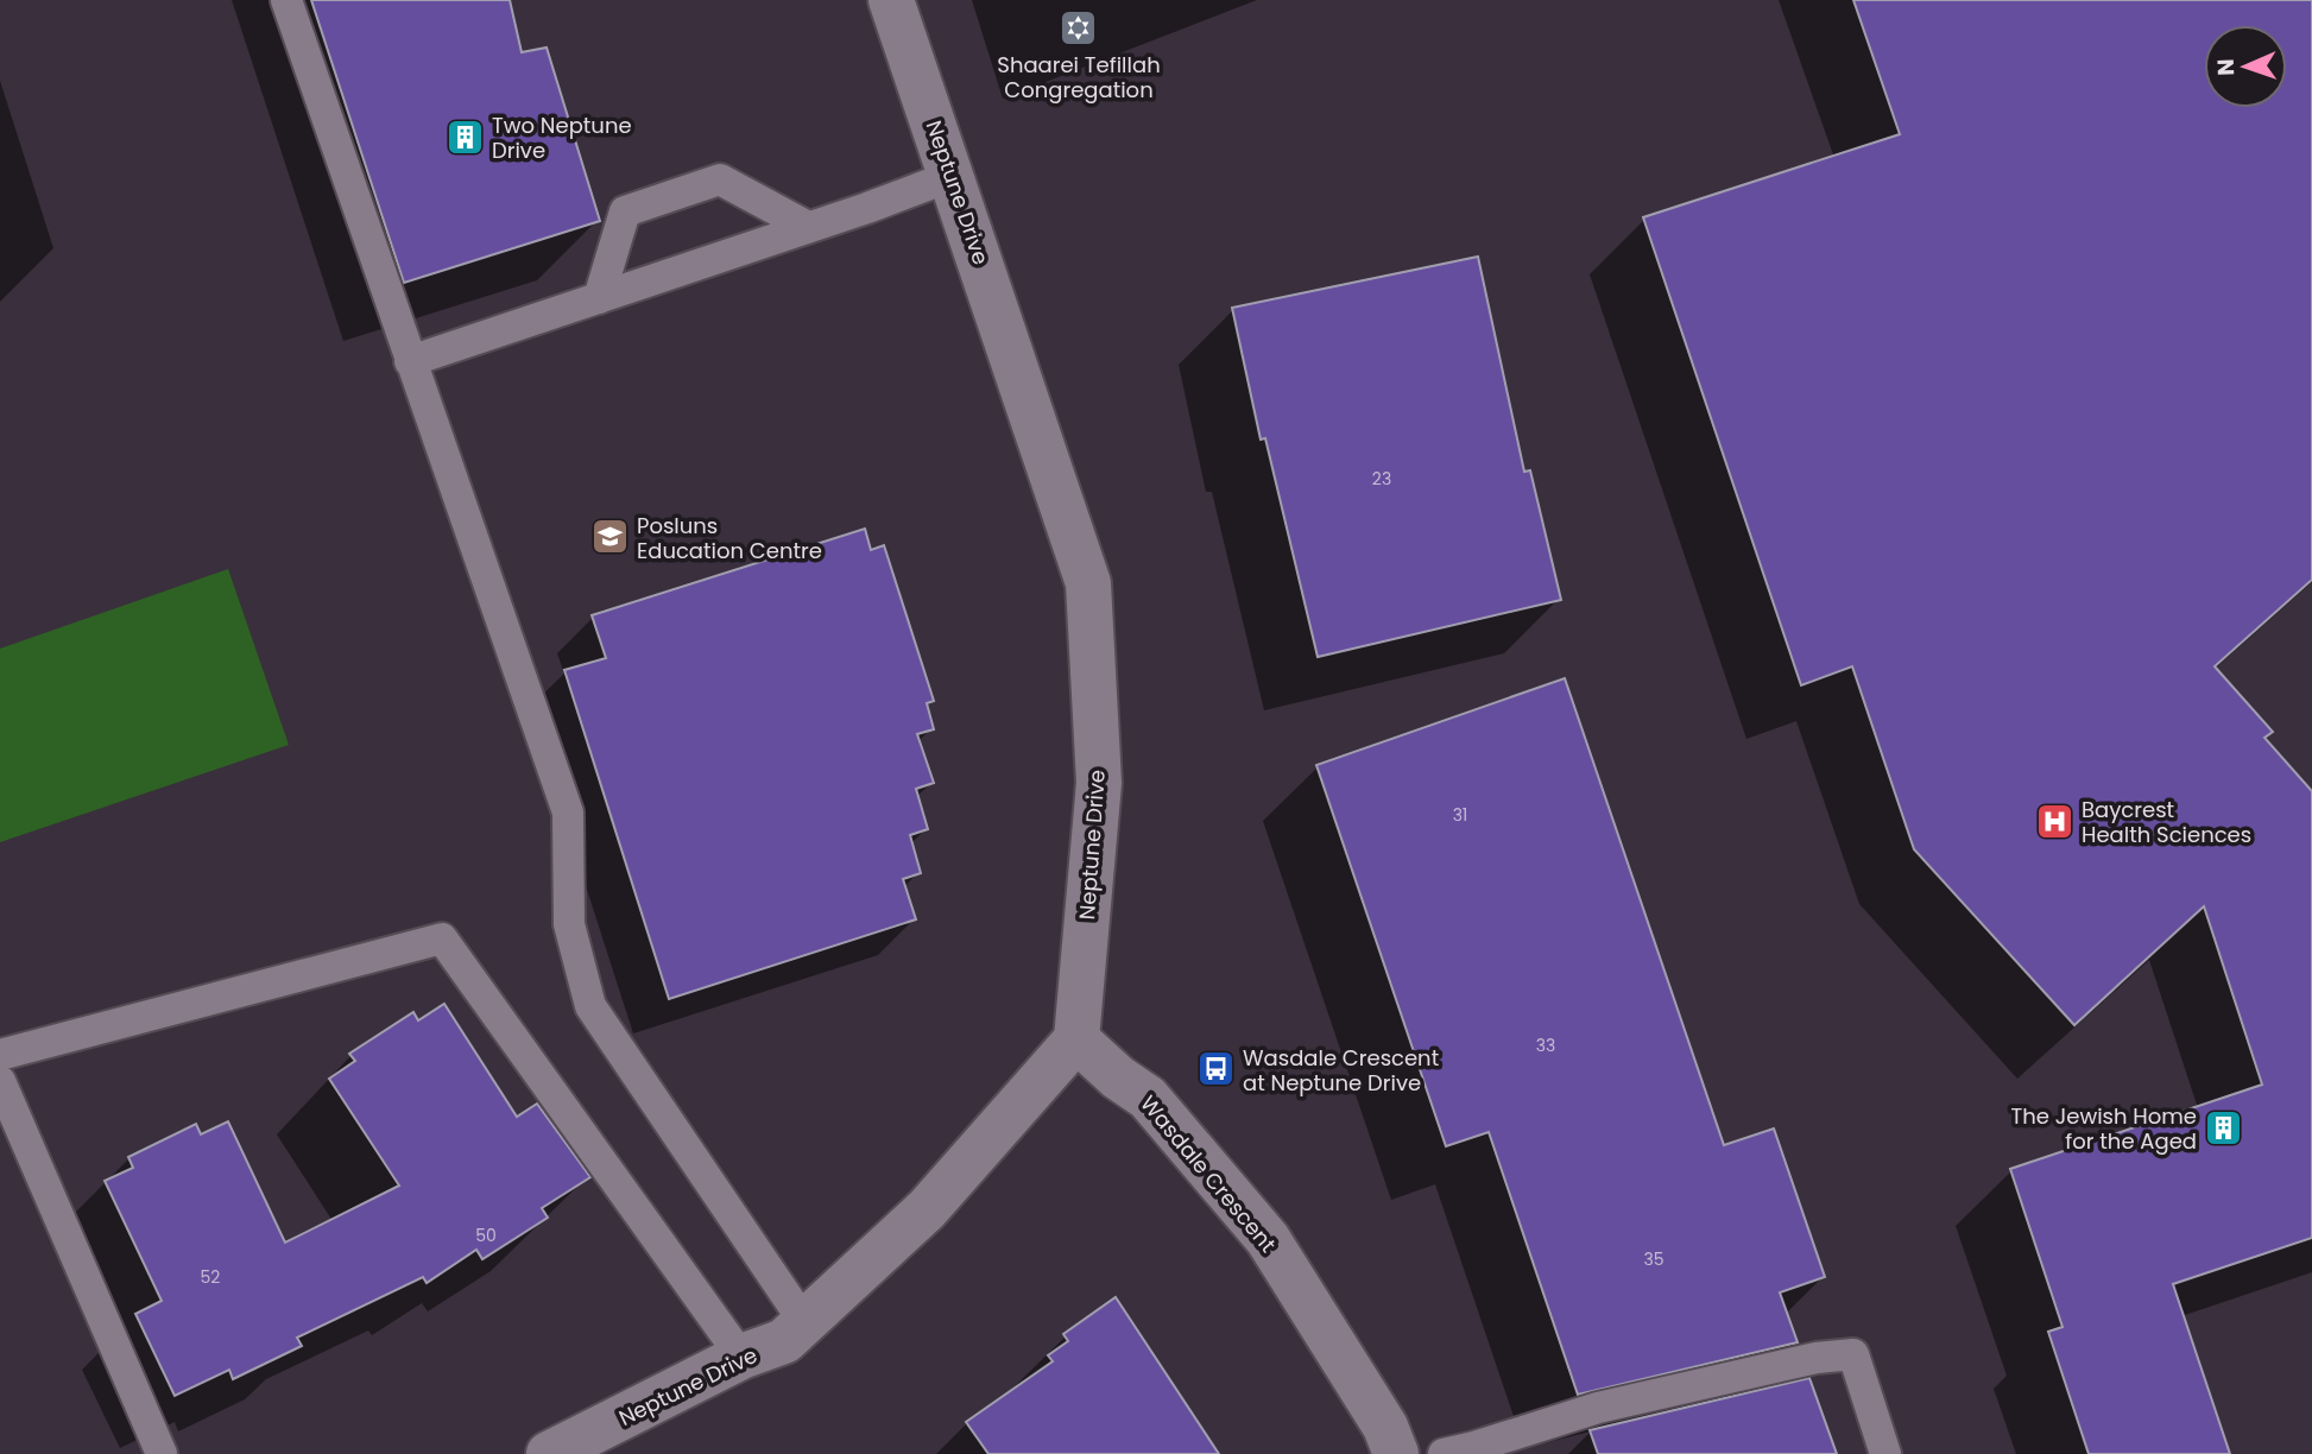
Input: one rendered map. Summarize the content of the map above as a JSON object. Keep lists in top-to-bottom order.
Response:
{
  "streets": {
    "street": ["Neptune Drive", "Wasdale Crescent"]
  },
  "crossings": [
    ["Neptune Drive", "Wasdale Crescent"]
  ],
  "places": {
    "synagogue": ["Shaarei Tefillah Congregation"],
    "building": ["Two Neptune Drive", "The Jewish Home for the Aged"],
    "school or university": ["Posluns Education Centre"],
    "hospital": ["Baycrest Health Sciences"],
    "bus stop": ["Wasdale Crescent at Neptune Drive"]
  },
  "house_numbers": [
    "23",
    "31",
    "33",
    "50",
    "35",
    "52"
  ],
  "north": "left"
}
